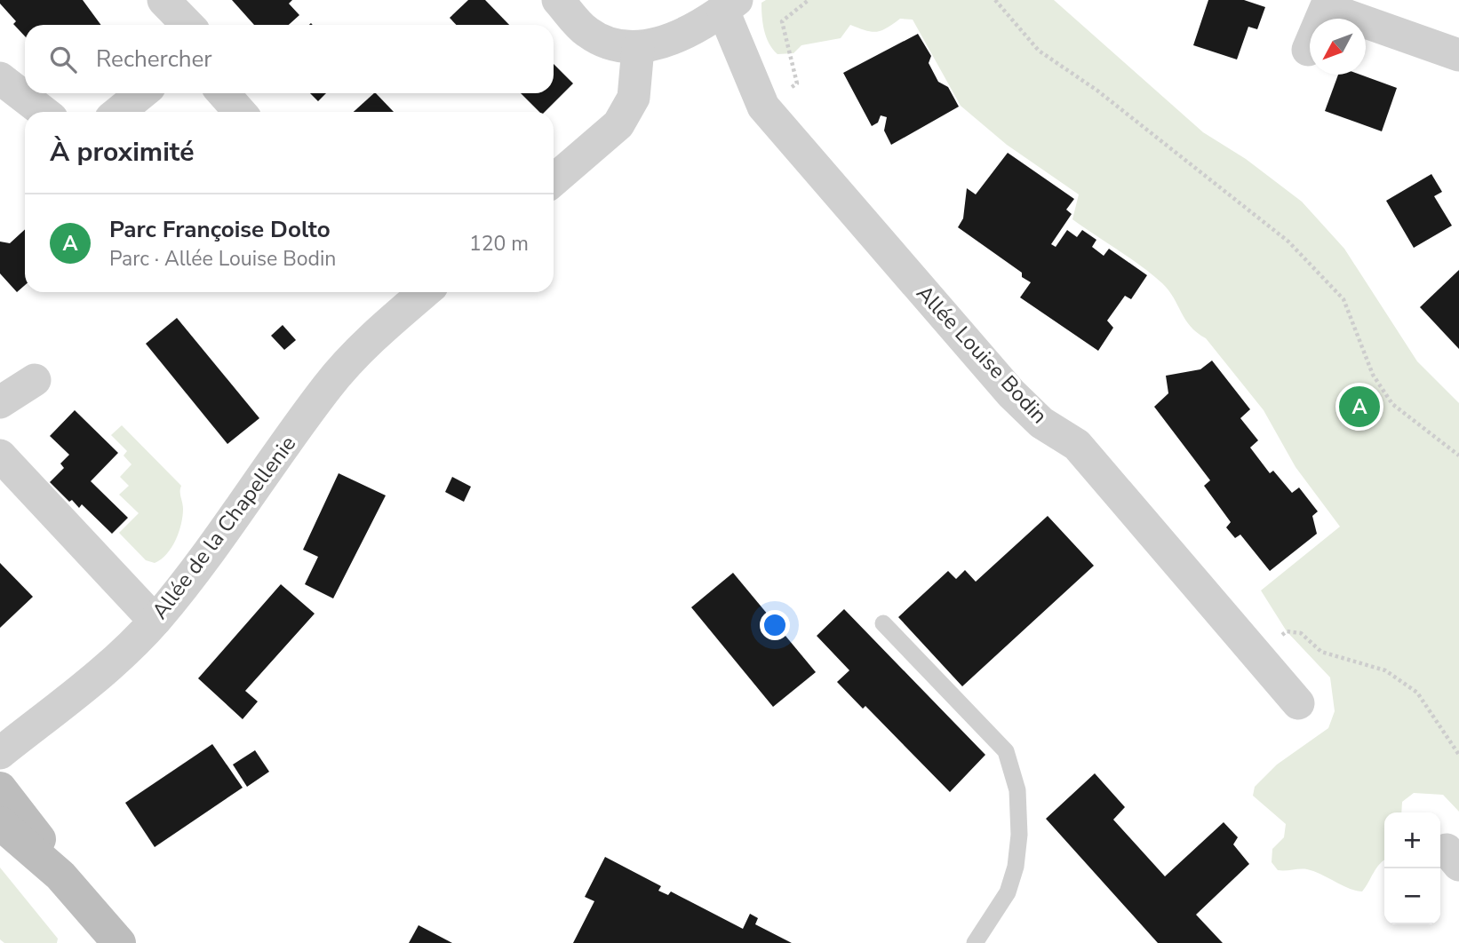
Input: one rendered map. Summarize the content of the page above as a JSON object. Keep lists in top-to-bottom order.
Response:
{
  "streets": {
    "street": ["Allée Louise Bodin", "Allée de la Chapellenie"]
  },
  "north": "bottom left",
  "page": {
    "search": "Rechercher",
    "heading": "À proximité",
    "list": [
      {
        "mark": "A",
        "name": "Parc Françoise Dolto",
        "note": "Parc · Allée Louise Bodin",
        "value": "120 m"
      }
    ],
    "pins": "A",
    "map_buttons": ["+", "−"]
  }
}
